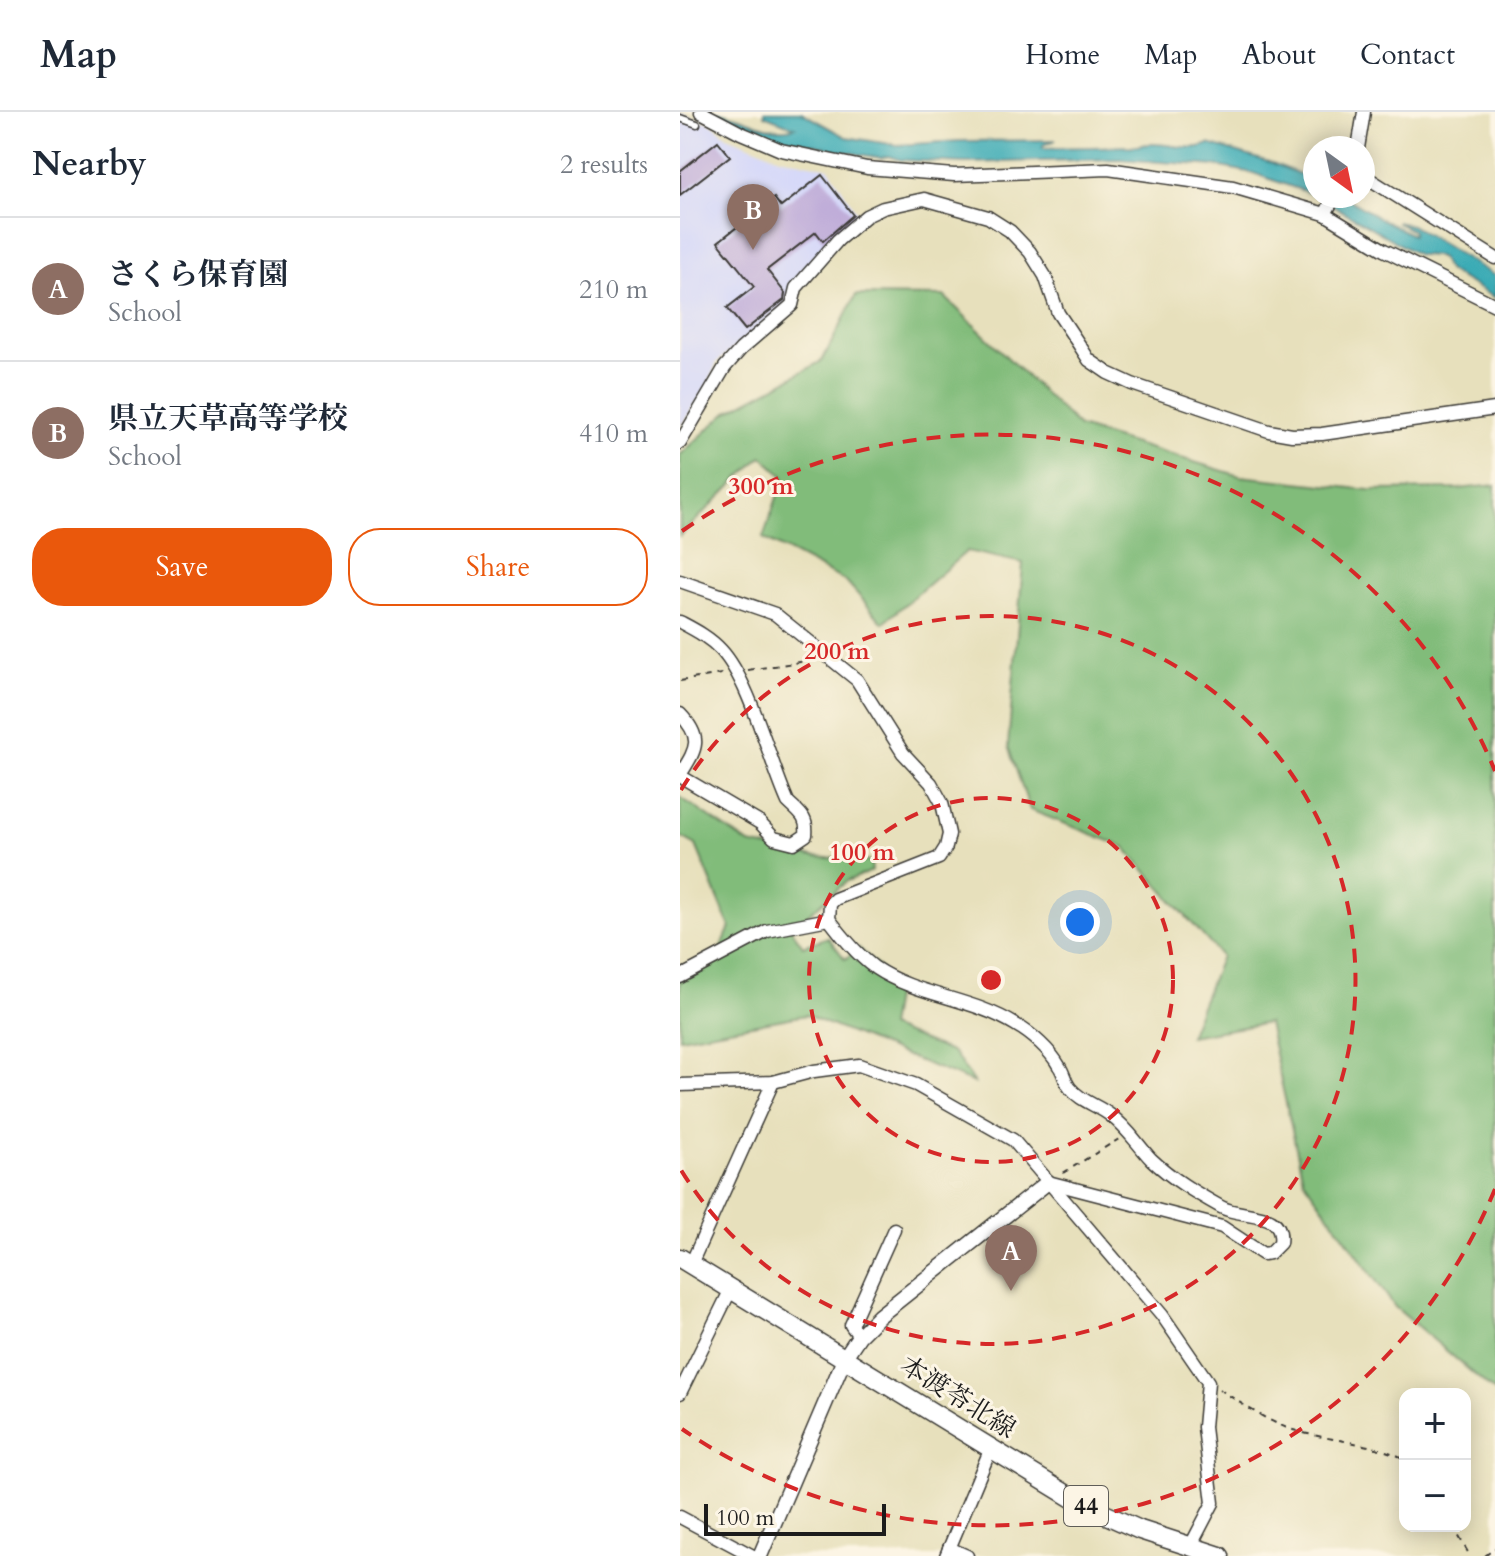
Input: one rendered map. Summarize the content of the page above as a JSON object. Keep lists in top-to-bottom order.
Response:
{
  "streets": {
    "main road": ["本渡苓北線", "44"]
  },
  "scale_bar": "100 m",
  "north": "bottom right",
  "page": {
    "header": "Map",
    "nav": [
      "Home",
      "Map",
      "About",
      "Contact"
    ],
    "heading": ["Nearby", "2 results"],
    "pins": ["B", "A"],
    "list": [
      {
        "mark": "A",
        "name": "さくら保育園",
        "note": "School",
        "value": "210 m"
      },
      {
        "mark": "B",
        "name": "県立天草高等学校",
        "note": "School",
        "value": "410 m"
      }
    ],
    "buttons": ["Save", "Share"],
    "map_buttons": ["+", "−"],
    "scale": "100 m"
  },
  "rings": ["300 m", "200 m", "100 m"]
}
